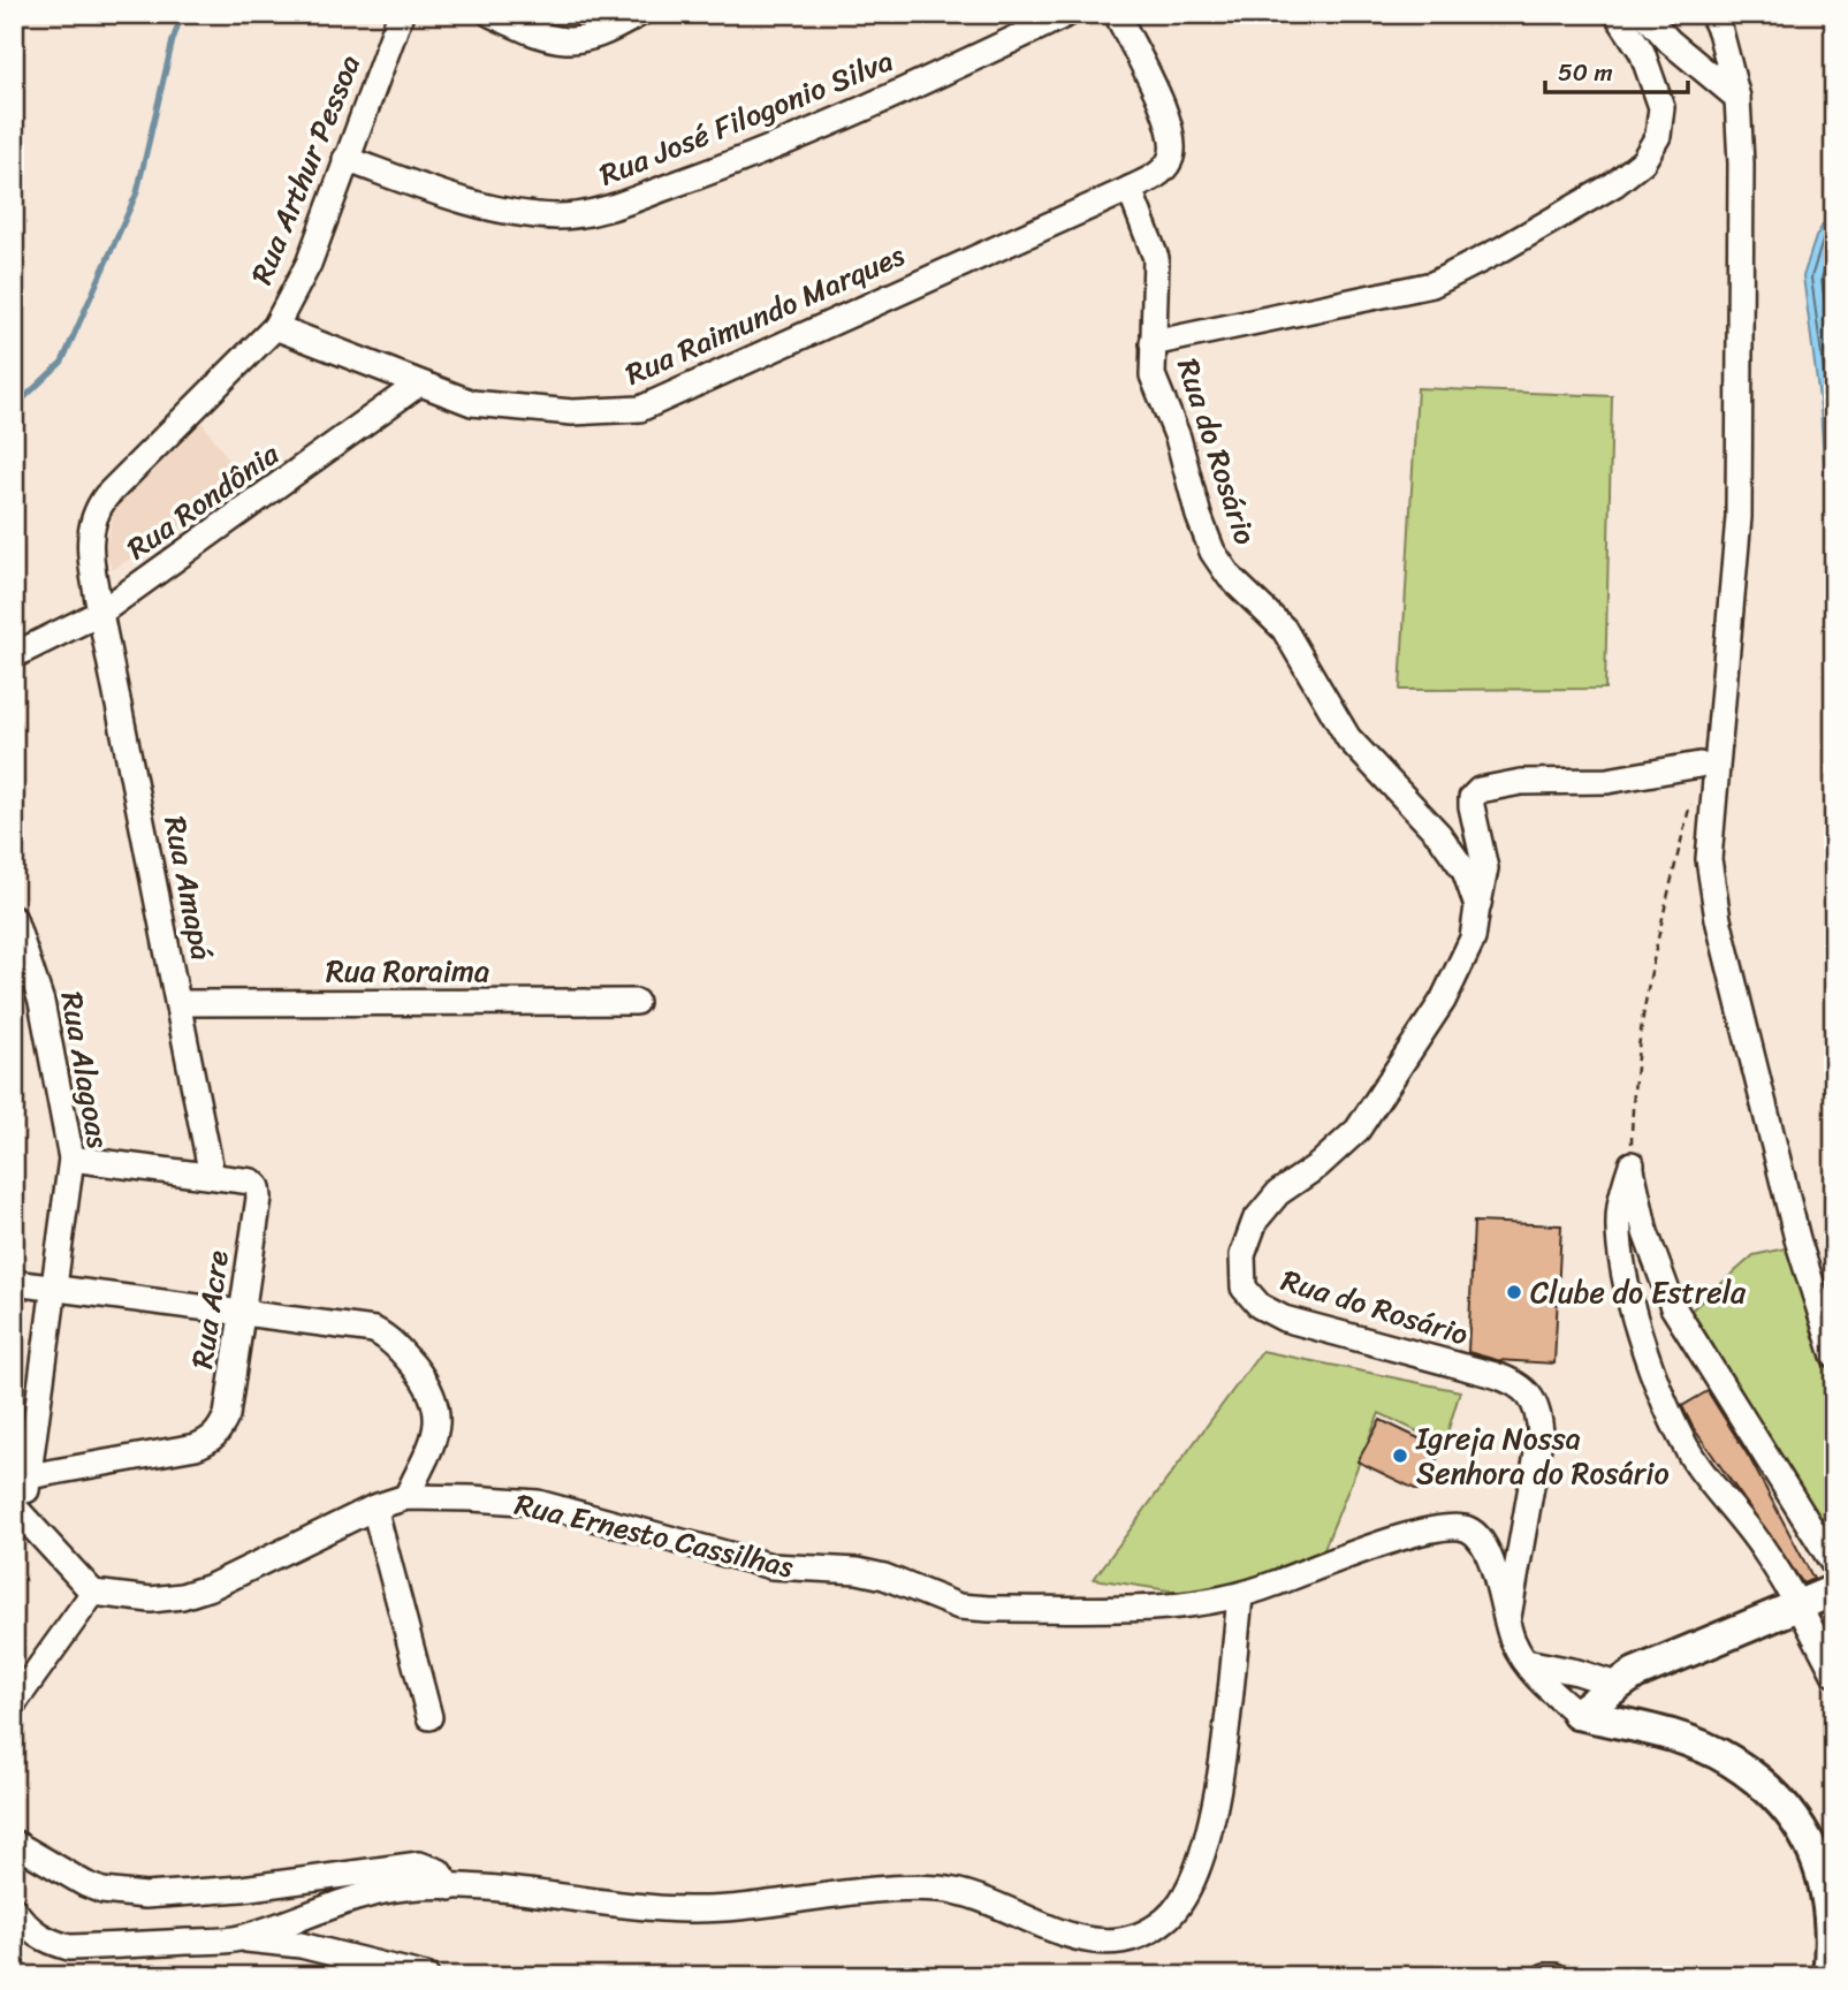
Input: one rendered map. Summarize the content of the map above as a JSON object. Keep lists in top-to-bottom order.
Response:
{
  "streets": {
    "street": [
      "Rua José Filogonio Silva",
      "Rua Arthur Pessoa",
      "Rua Raimundo Marques",
      "Rua do Rosário",
      "Rua Rondônia",
      "Rua Amapá",
      "Rua Roraima",
      "Rua Alagoas",
      "Rua Acre",
      "Rua Ernesto Cassilhas"
    ]
  },
  "crossings": [
    ["Rua José Filogonio Silva", "Rua Arthur Pessoa"],
    ["Rua Arthur Pessoa", "Rua Raimundo Marques"],
    ["Rua Arthur Pessoa", "Rua Rondônia"],
    ["Rua Arthur Pessoa", "Rua Amapá"],
    ["Rua Raimundo Marques", "Rua do Rosário"],
    ["Rua Raimundo Marques", "Rua Rondônia"],
    ["Rua do Rosário", "Rua Ernesto Cassilhas"],
    ["Rua Rondônia", "Rua Amapá"],
    ["Rua Amapá", "Rua Roraima"],
    ["Rua Amapá", "Rua Acre"],
    ["Rua Alagoas", "Rua Acre"]
  ],
  "places": ["Clube do Estrela", "Igreja Nossa Senhora do Rosário"],
  "scale_bar": "50 m"
}
